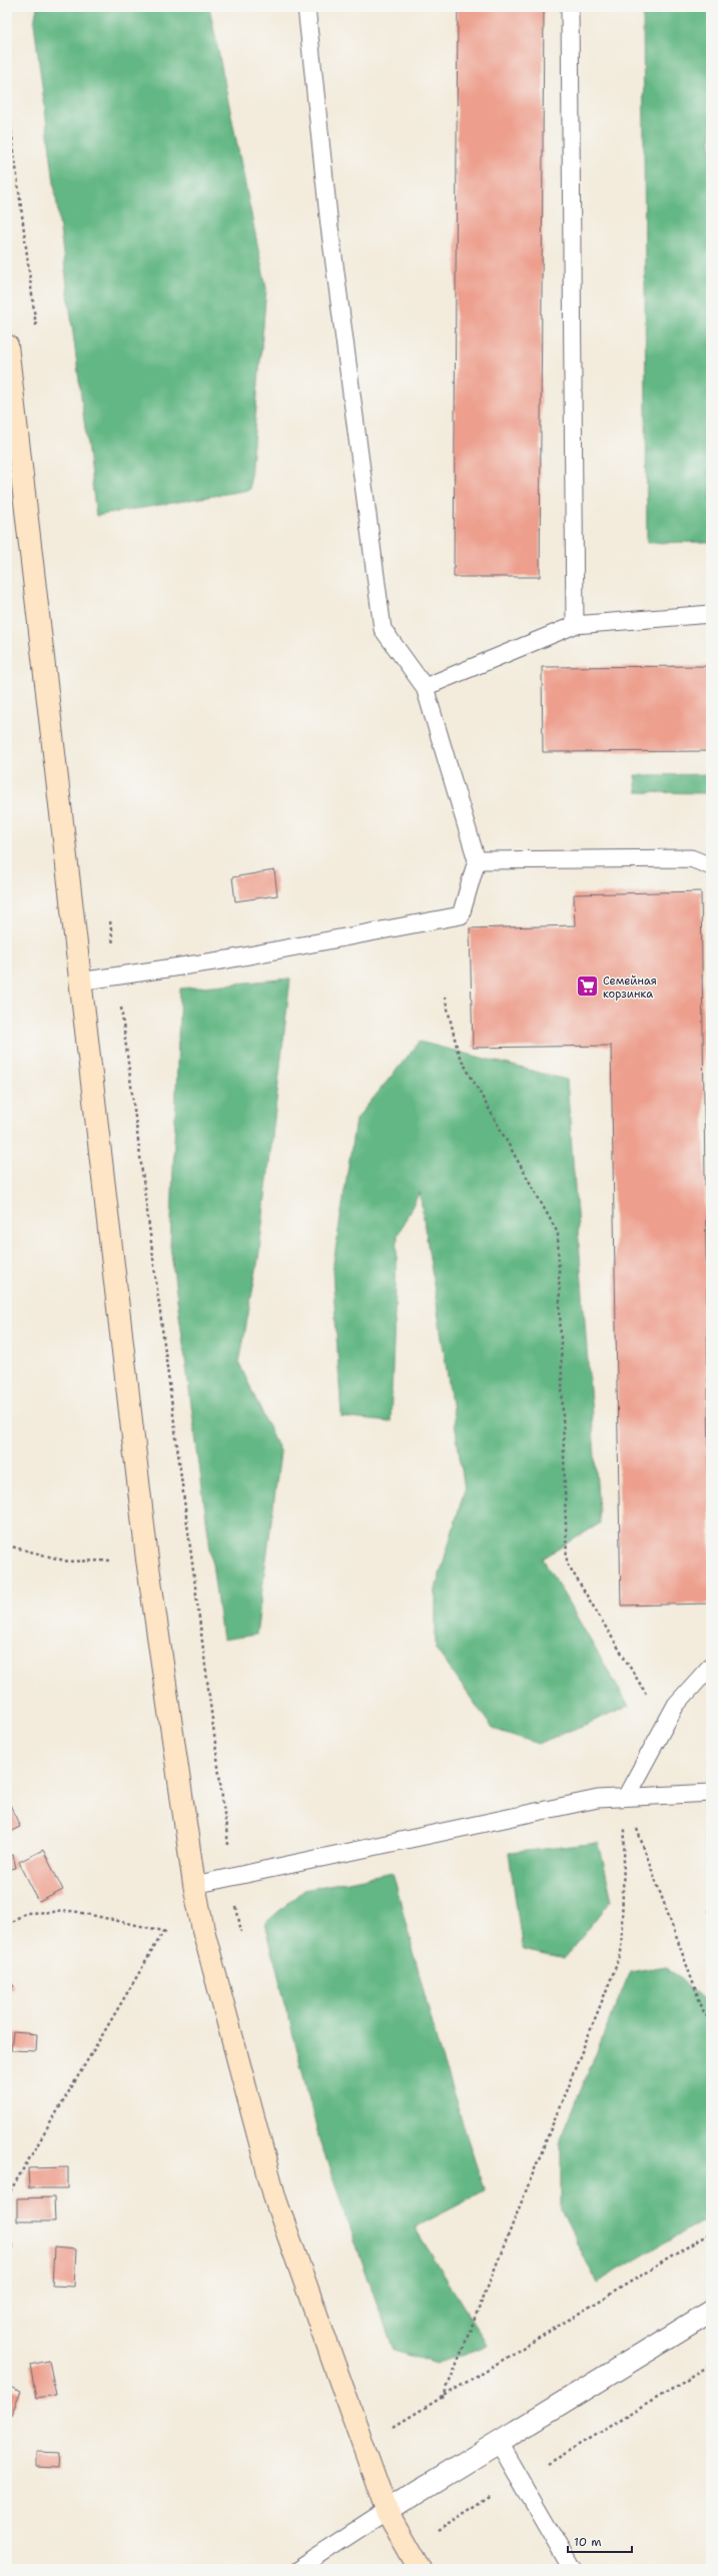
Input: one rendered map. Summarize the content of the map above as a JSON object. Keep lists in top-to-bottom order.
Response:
{
  "places": {
    "supermarket": ["Семейная корзинка"]
  },
  "scale_bar": "10 m"
}
